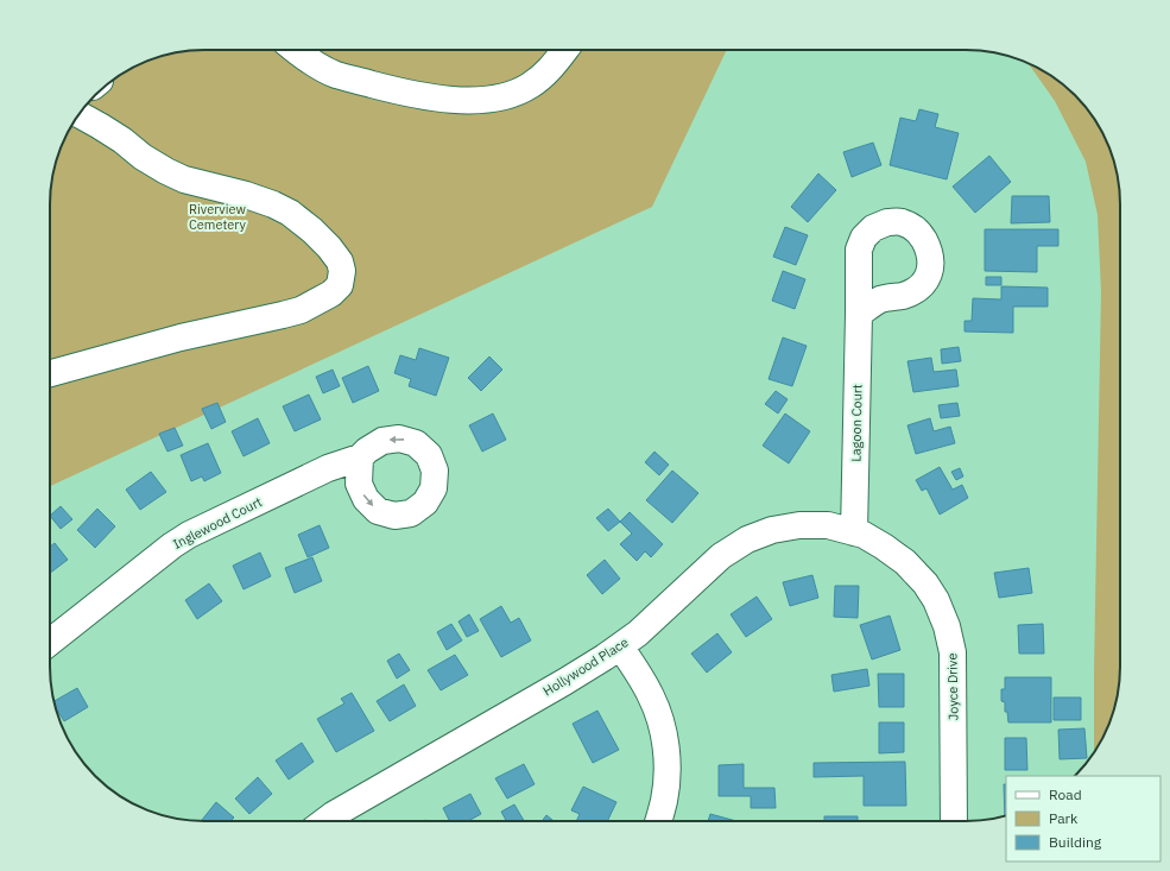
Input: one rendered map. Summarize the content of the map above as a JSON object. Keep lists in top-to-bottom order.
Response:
{
  "streets": {
    "street": [
      "Lagoon Court",
      "Inglewood Court",
      "Hollywood Place",
      "Joyce Drive"
    ]
  },
  "crossings": [
    ["Lagoon Court", "Hollywood Place"],
    ["Lagoon Court", "Joyce Drive"],
    ["Hollywood Place", "Joyce Drive"]
  ],
  "parks": ["Riverview Cemetery"],
  "legend": ["Road", "Park", "Building"]
}
